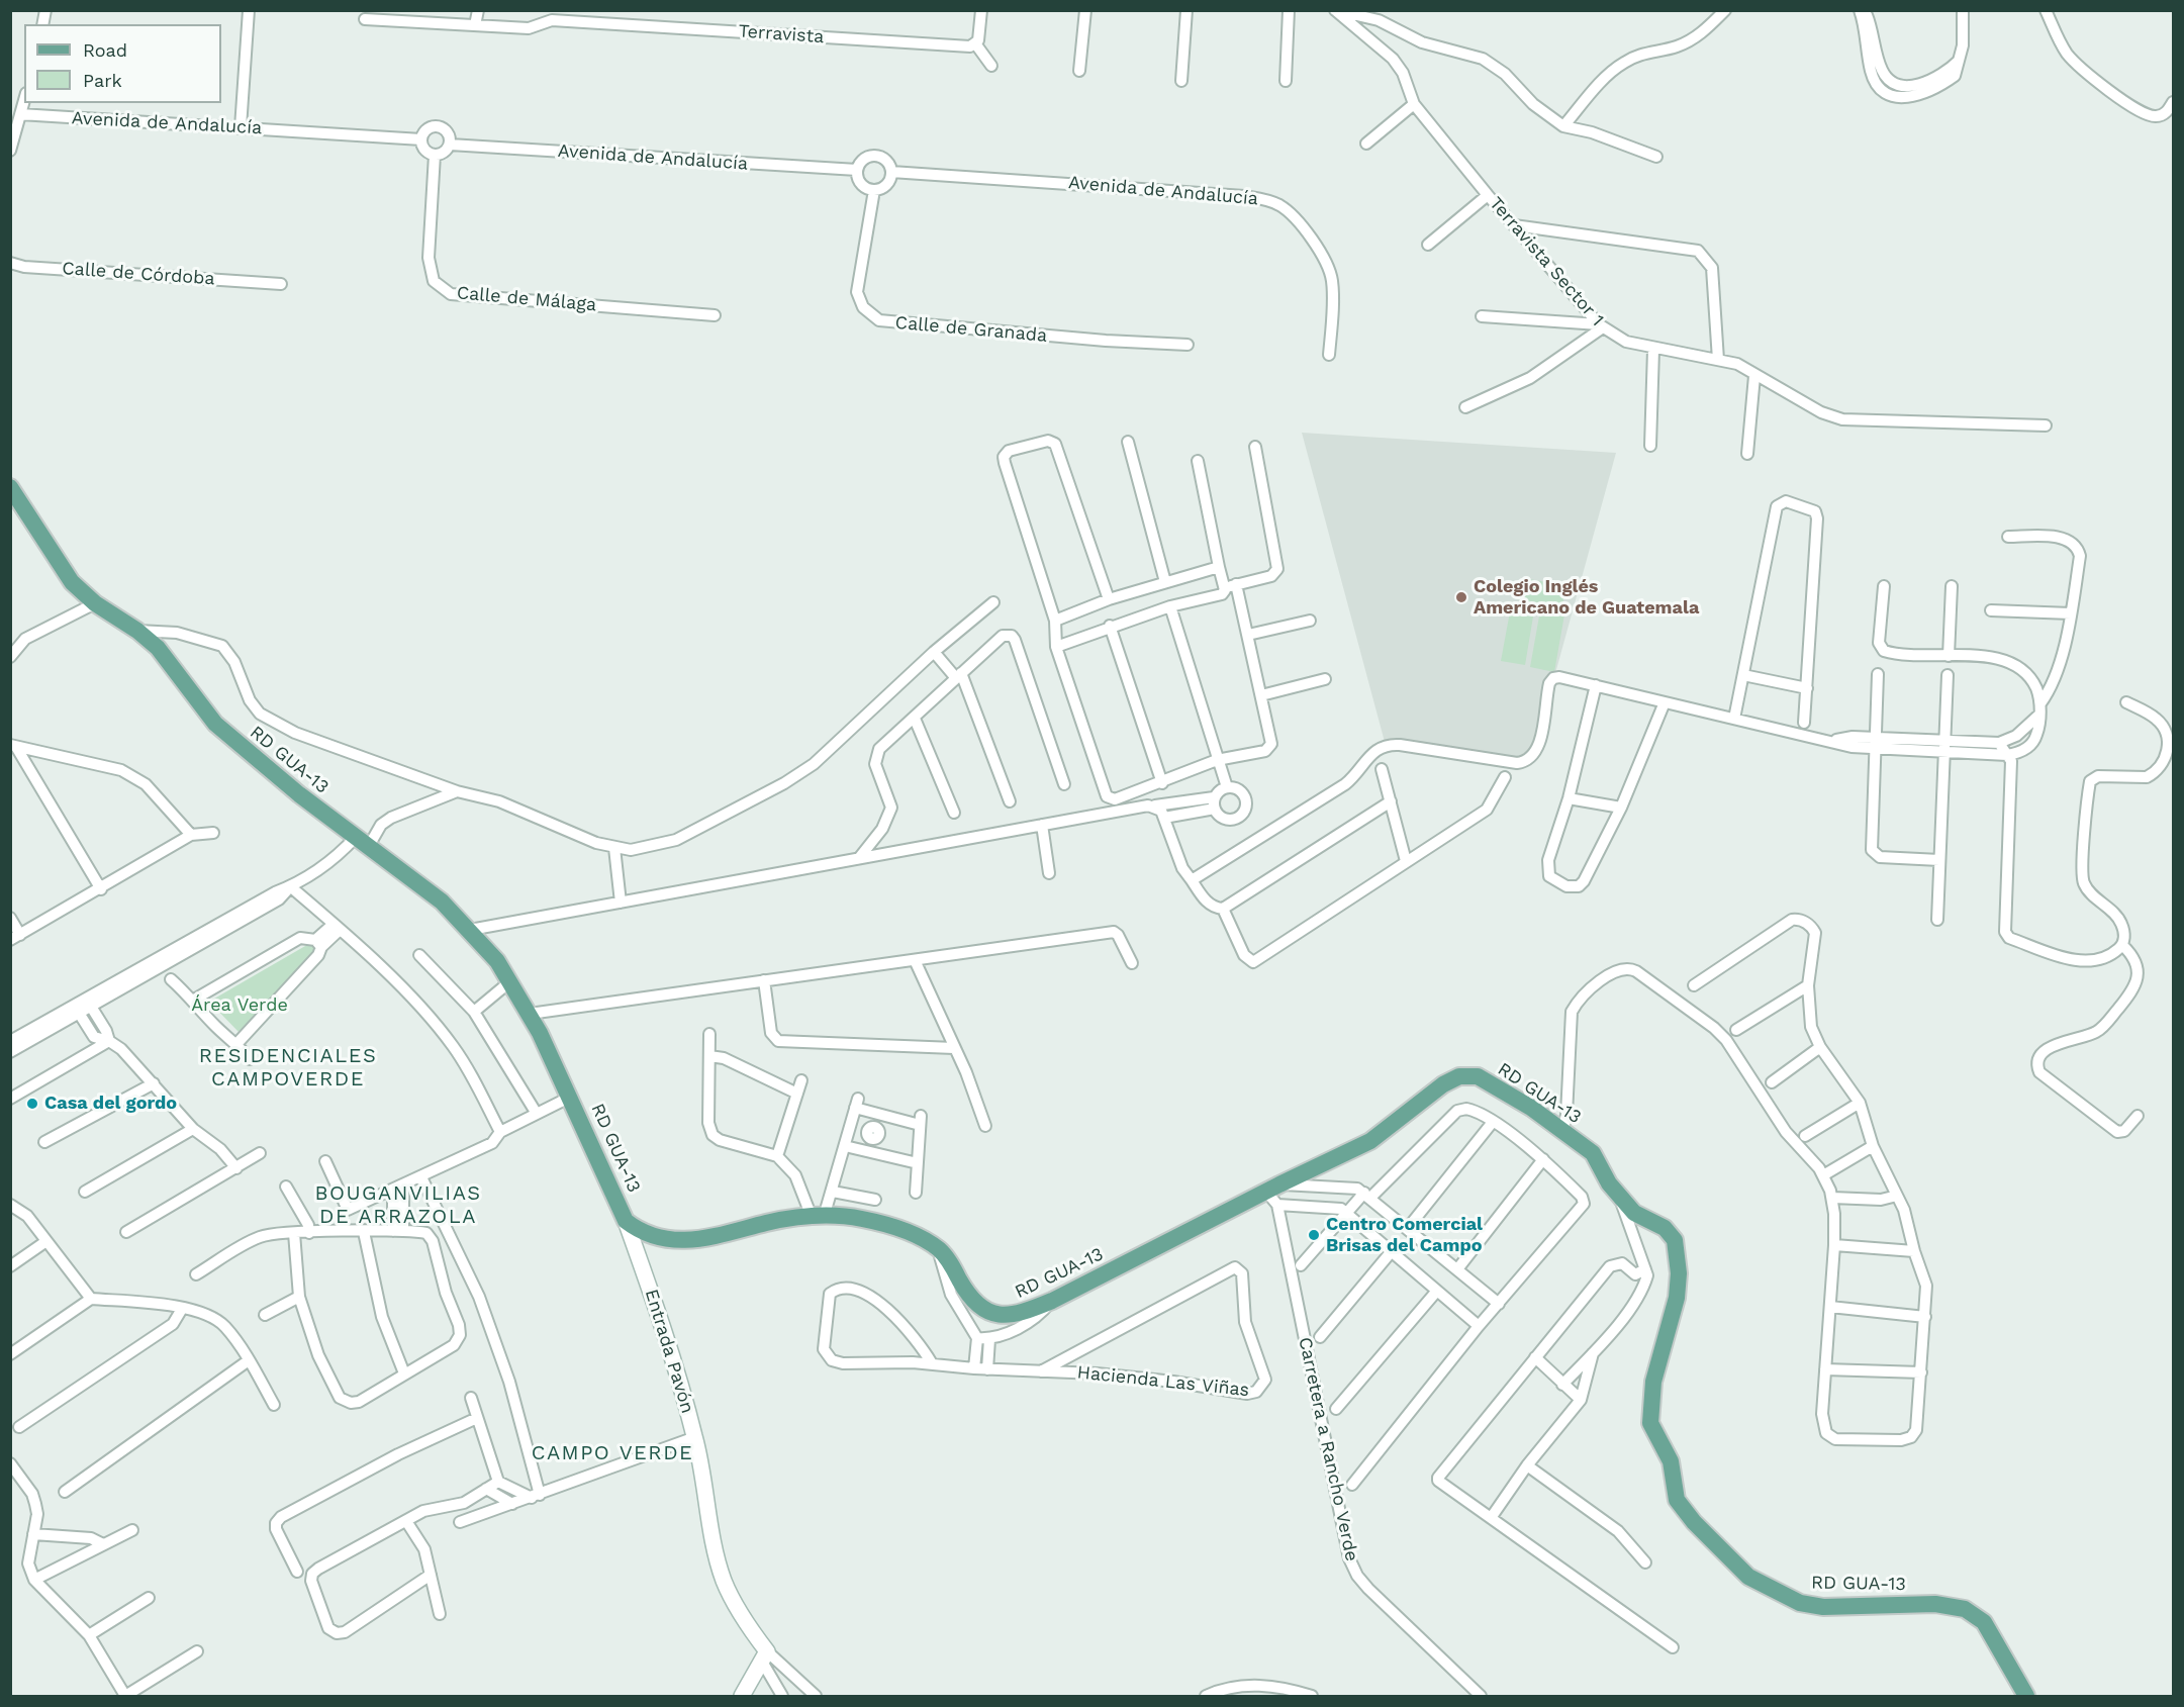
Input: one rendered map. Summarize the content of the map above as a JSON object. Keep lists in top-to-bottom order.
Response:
{
  "streets": {
    "main road": ["RD GUA-13"],
    "street": [
      "Terravista",
      "Avenida de Andalucía",
      "Terravista Sector 1",
      "Calle de Córdoba",
      "Calle de Málaga",
      "Calle de Granada",
      "Entrada Pavón",
      "Hacienda Las Viñas",
      "Carretera a Rancho Verde"
    ]
  },
  "crossings": [
    ["Avenida de Andalucía", "Calle de Málaga"],
    ["Avenida de Andalucía", "Calle de Granada"],
    ["RD GUA-13", "Entrada Pavón"],
    ["RD GUA-13", "Carretera a Rancho Verde"]
  ],
  "districts": ["RESIDENCIALES CAMPOVERDE", "BOUGANVILIAS DE ARRAZOLA", "CAMPO VERDE"],
  "parks": ["Área Verde"],
  "places": ["Colegio Inglés Americano de Guatemala", "Casa del gordo", "Centro Comercial Brisas del Campo"],
  "legend": ["Road", "Park"]
}
